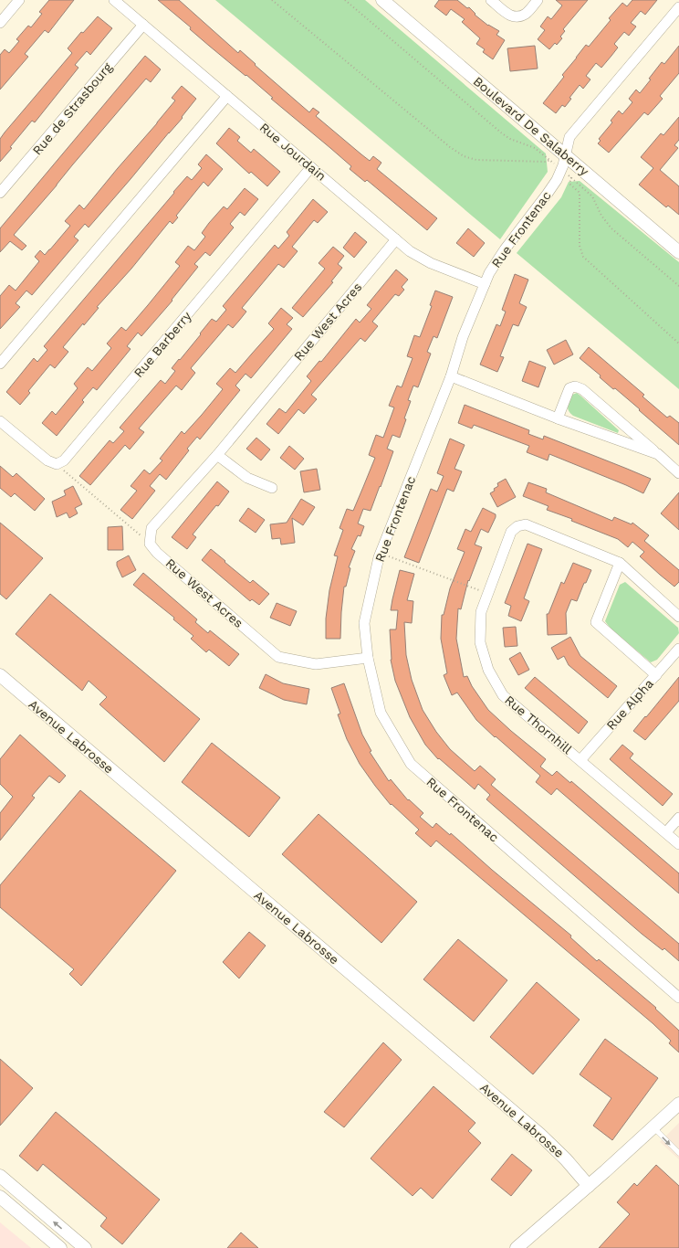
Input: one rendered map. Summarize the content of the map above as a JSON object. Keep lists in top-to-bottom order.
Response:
{
  "streets": {
    "street": [
      "Rue de Strasbourg",
      "Boulevard De Salaberry",
      "Rue Jourdain",
      "Rue Frontenac",
      "Rue West Acres",
      "Rue Barberry",
      "Rue Alpha",
      "Rue Thornhill",
      "Avenue Labrosse"
    ]
  },
  "crossings": [
    ["Rue de Strasbourg", "Rue Jourdain"],
    ["Boulevard De Salaberry", "Rue Frontenac"],
    ["Rue Jourdain", "Rue Frontenac"],
    ["Rue Jourdain", "Rue West Acres"],
    ["Rue Jourdain", "Rue Barberry"],
    ["Rue Frontenac", "Rue West Acres"],
    ["Rue Alpha", "Rue Thornhill"]
  ]
}
